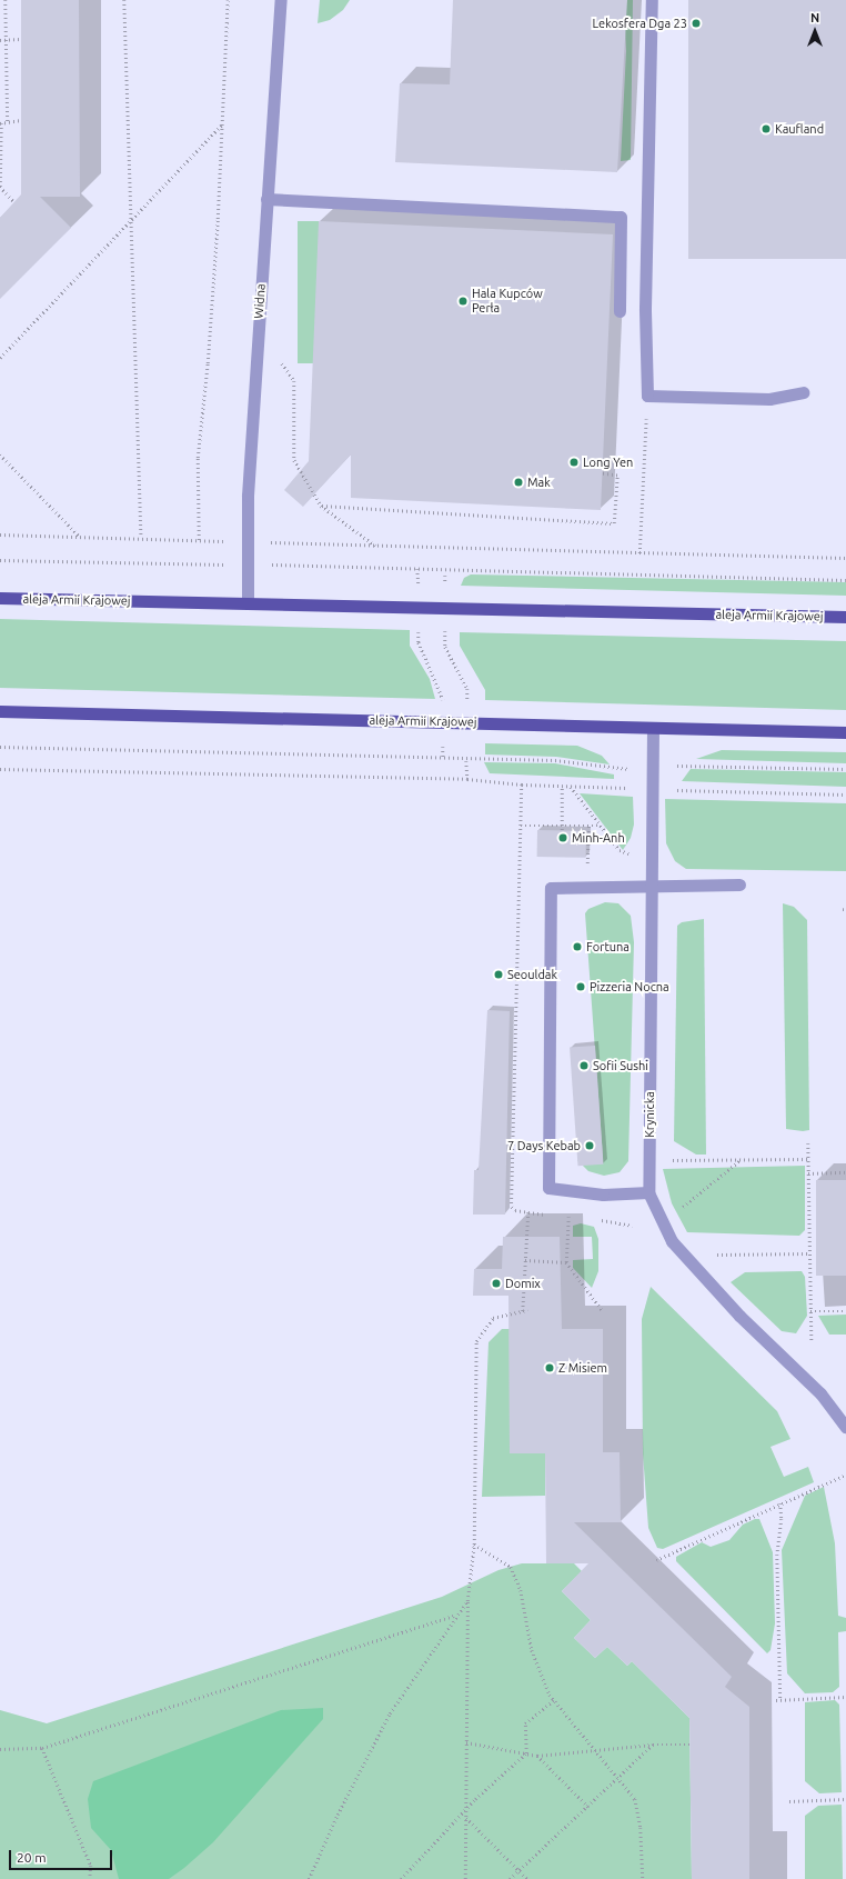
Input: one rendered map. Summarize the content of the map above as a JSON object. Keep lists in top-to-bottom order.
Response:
{
  "streets": {
    "main road": ["aleja Armii Krajowej"],
    "street": ["Widna", "Krynicka"]
  },
  "crossings": [
    ["Widna", "aleja Armii Krajowej"],
    ["aleja Armii Krajowej", "Krynicka"]
  ],
  "places": [
    "Lekosfera Dga 23",
    "Kaufland",
    "Hala Kupców Perła",
    "Long Yen",
    "Mak",
    "Minh-Anh",
    "Fortuna",
    "Seouldak",
    "Pizzeria Nocna",
    "Sofii Sushi",
    "7 Days Kebab",
    "Domix",
    "Z Misiem"
  ],
  "scale_bar": "20 m",
  "north": "top"
}
